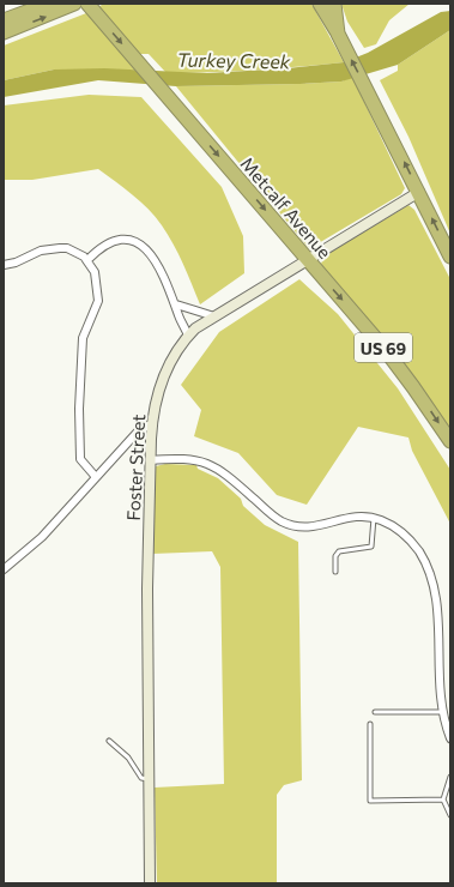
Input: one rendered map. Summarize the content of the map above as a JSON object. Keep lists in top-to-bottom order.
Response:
{
  "streets": {
    "highway": ["Metcalf Avenue", "US 69"],
    "street": ["Foster Street"]
  },
  "crossings": [
    ["Metcalf Avenue", "Foster Street"]
  ],
  "one_way": ["Metcalf Avenue"],
  "water": ["Turkey Creek"]
}
